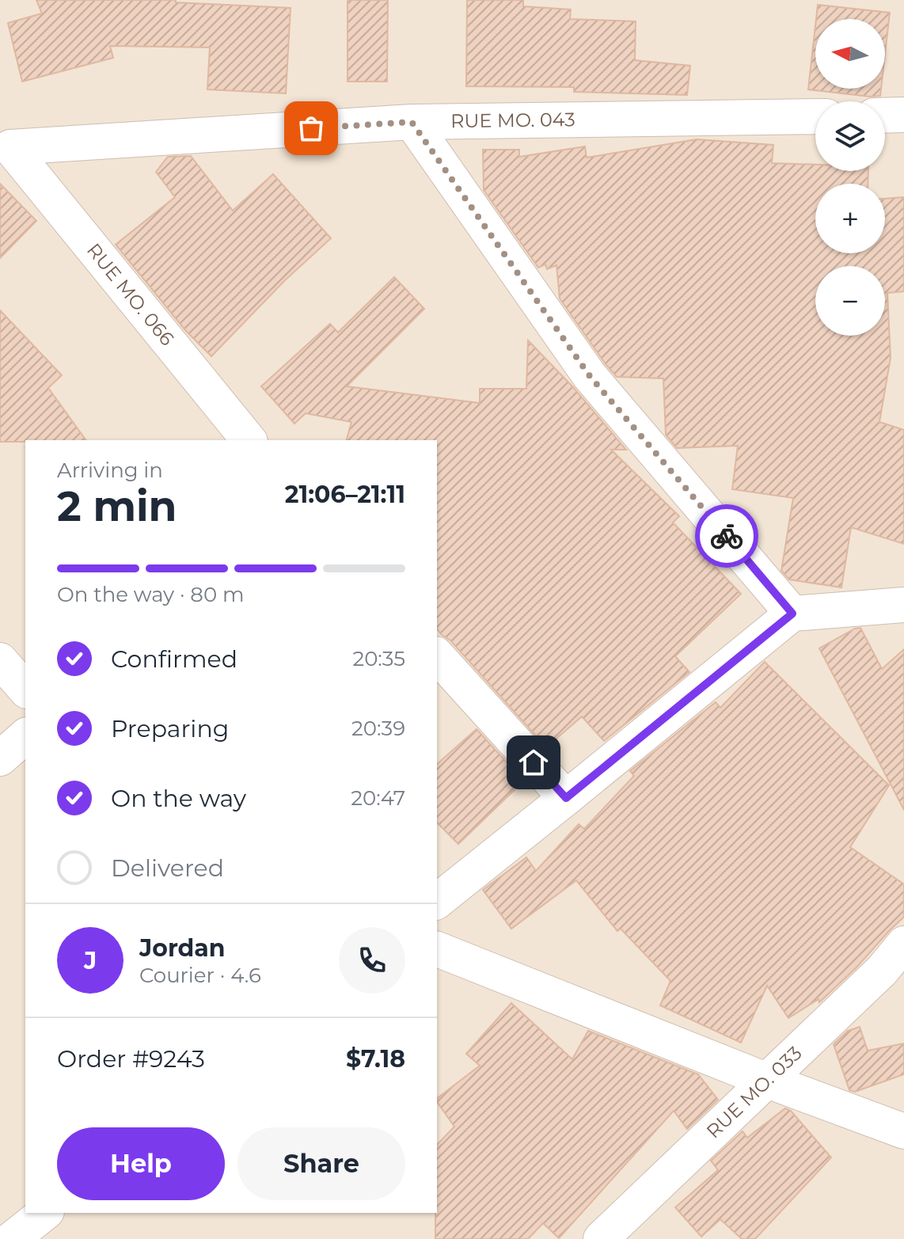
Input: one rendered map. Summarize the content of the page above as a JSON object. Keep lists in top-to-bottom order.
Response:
{
  "streets": {
    "street": ["RUE MO. 043", "RUE MO. 066", "RUE MO. 033"]
  },
  "crossings": [
    ["RUE MO. 043", "RUE MO. 066"]
  ],
  "north": "left",
  "page": {
    "map_buttons": ["+", "−"],
    "heading": ["2 min", "Arriving in", "21:06–21:11"],
    "panel": [
      "Jordan",
      "Courier · 4.6",
      "Order #9243",
      "$7.18"
    ],
    "bar": "On the way · 80 m",
    "list": [
      ["Confirmed", "20:35"],
      ["Preparing", "20:39"],
      ["On the way", "20:47"],
      "Delivered"
    ],
    "round": "J",
    "buttons": ["Help", "Share"]
  }
}
